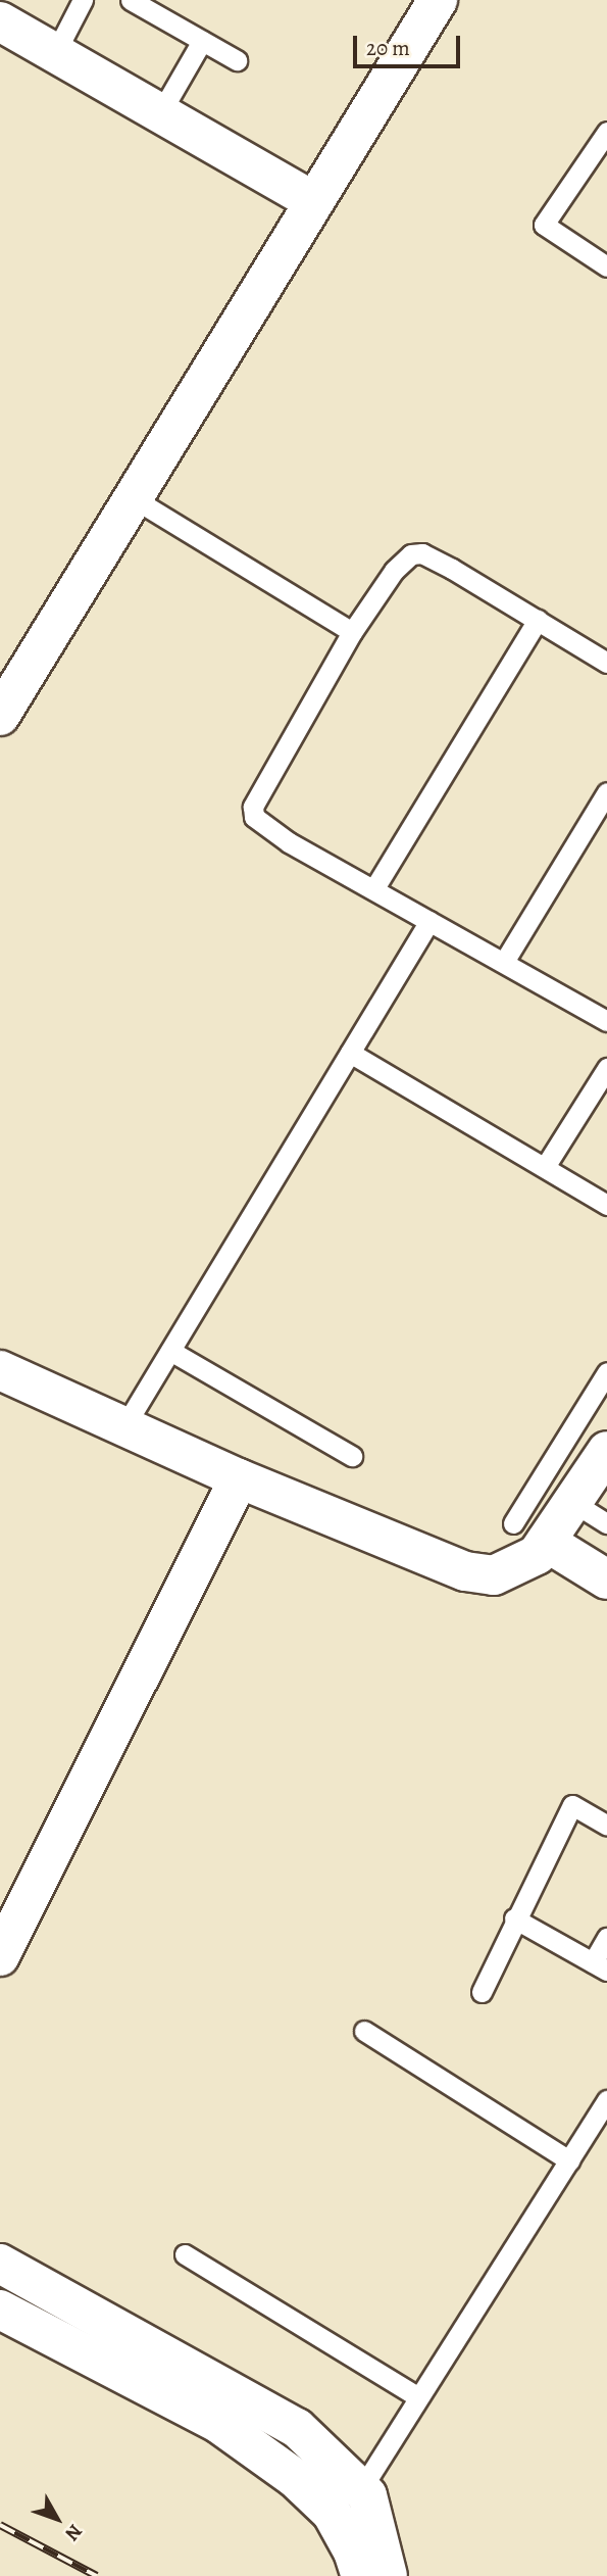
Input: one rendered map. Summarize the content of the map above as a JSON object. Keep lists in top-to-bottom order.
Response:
{
  "scale_bar": "20 m",
  "north": "bottom right"
}
